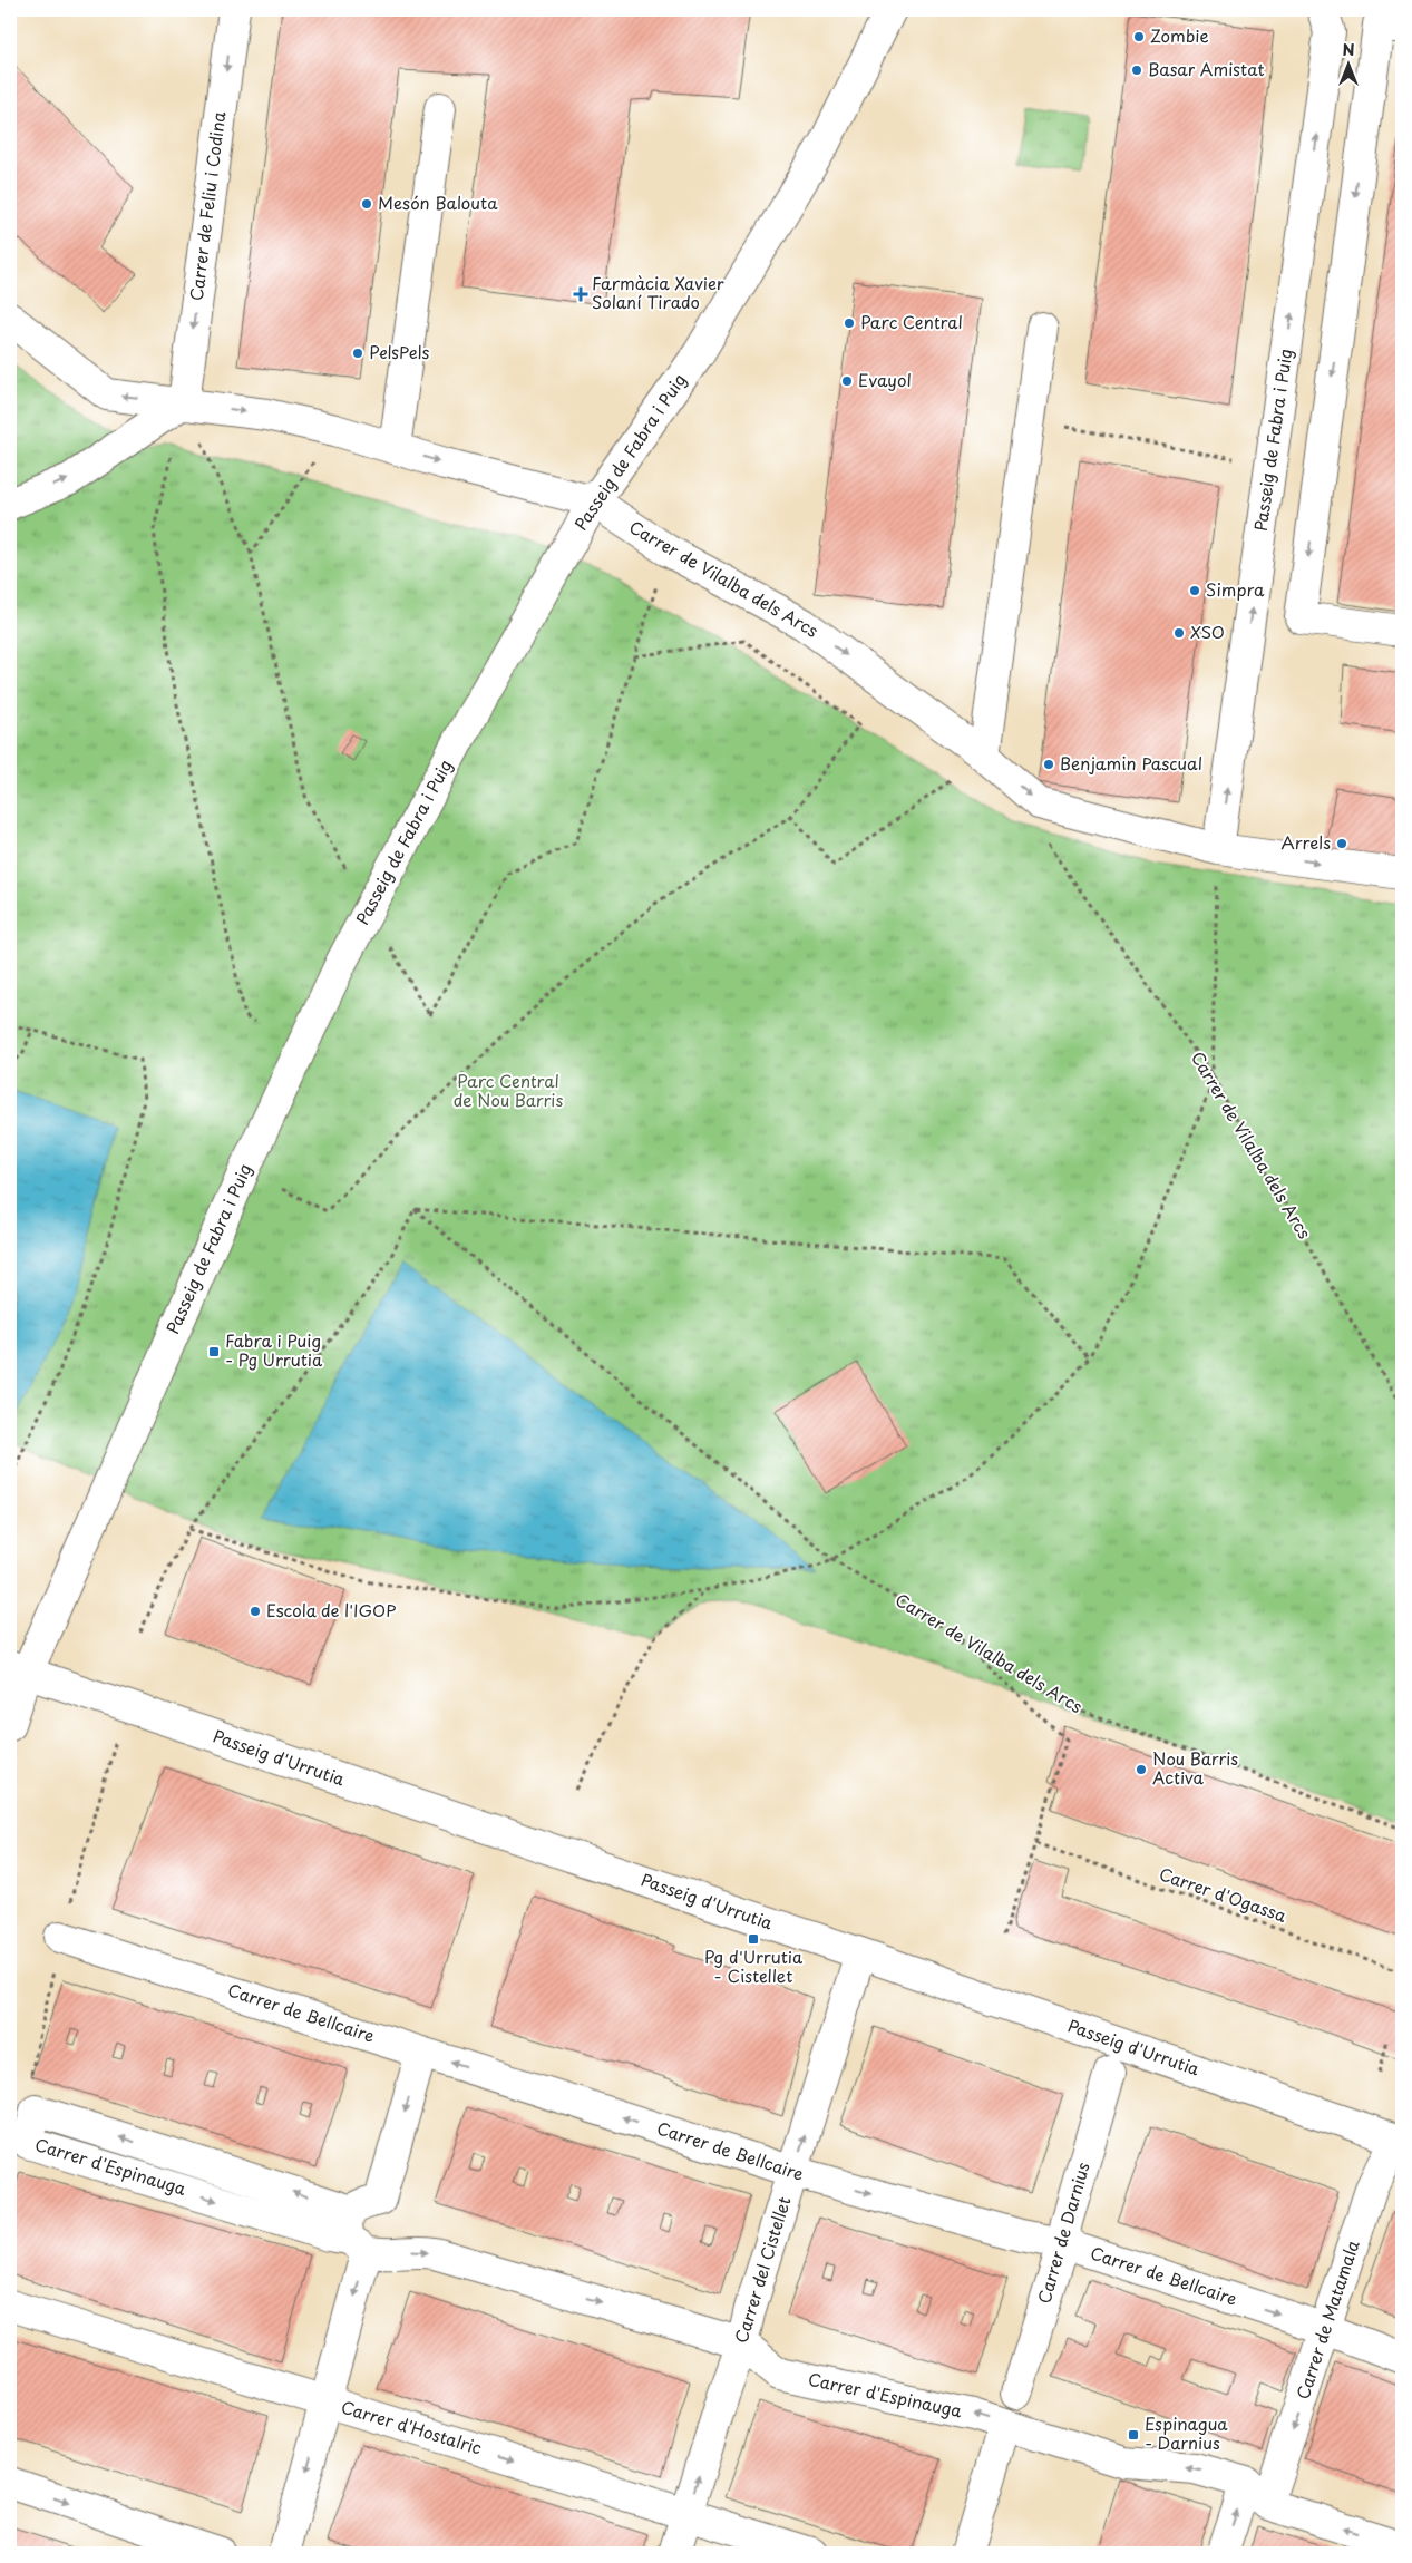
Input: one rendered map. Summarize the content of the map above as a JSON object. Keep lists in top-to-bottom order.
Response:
{
  "streets": {
    "street": [
      "Carrer de Feliu i Codina",
      "Passeig de Fabra i Puig",
      "Carrer de Vilalba dels Arcs",
      "Passeig d'Urrutia",
      "Carrer de Bellcaire",
      "Carrer d'Espinauga",
      "Carrer de Darnius",
      "Carrer del Cistellet",
      "Carrer de Matamala",
      "Carrer d'Hostalric"
    ],
    "path": ["Carrer d'Ogassa"]
  },
  "crossings": [
    ["Carrer de Feliu i Codina", "Carrer de Vilalba dels Arcs"],
    ["Passeig de Fabra i Puig", "Carrer de Vilalba dels Arcs"],
    ["Passeig de Fabra i Puig", "Passeig d'Urrutia"],
    ["Passeig d'Urrutia", "Carrer del Cistellet"],
    ["Passeig d'Urrutia", "Carrer de Matamala"],
    ["Carrer de Bellcaire", "Carrer de Darnius"],
    ["Carrer de Bellcaire", "Carrer del Cistellet"],
    ["Carrer de Bellcaire", "Carrer de Matamala"],
    ["Carrer d'Espinauga", "Carrer del Cistellet"],
    ["Carrer d'Espinauga", "Carrer de Matamala"],
    ["Carrer del Cistellet", "Carrer d'Hostalric"]
  ],
  "one_way": ["Carrer del Cistellet", "Carrer de Matamala", "Carrer d'Hostalric"],
  "parks": ["Parc Central de Nou Barris"],
  "places": {
    "other": [
      "Zombie",
      "Basar Amistat",
      "Mesón Balouta",
      "Parc Central",
      "PelsPels",
      "Evayol",
      "Simpra",
      "XSO",
      "Benjamin Pascual",
      "Arrels",
      "Escola de l'IGOP",
      "Nou Barris Activa"
    ],
    "health": ["Farmàcia Xavier Solaní Tirado"],
    "transit": ["Fabra i Puig - Pg Urrutia", "Pg d'Urrutia - Cistellet", "Espinagua - Darnius"]
  },
  "north": "top"
}
